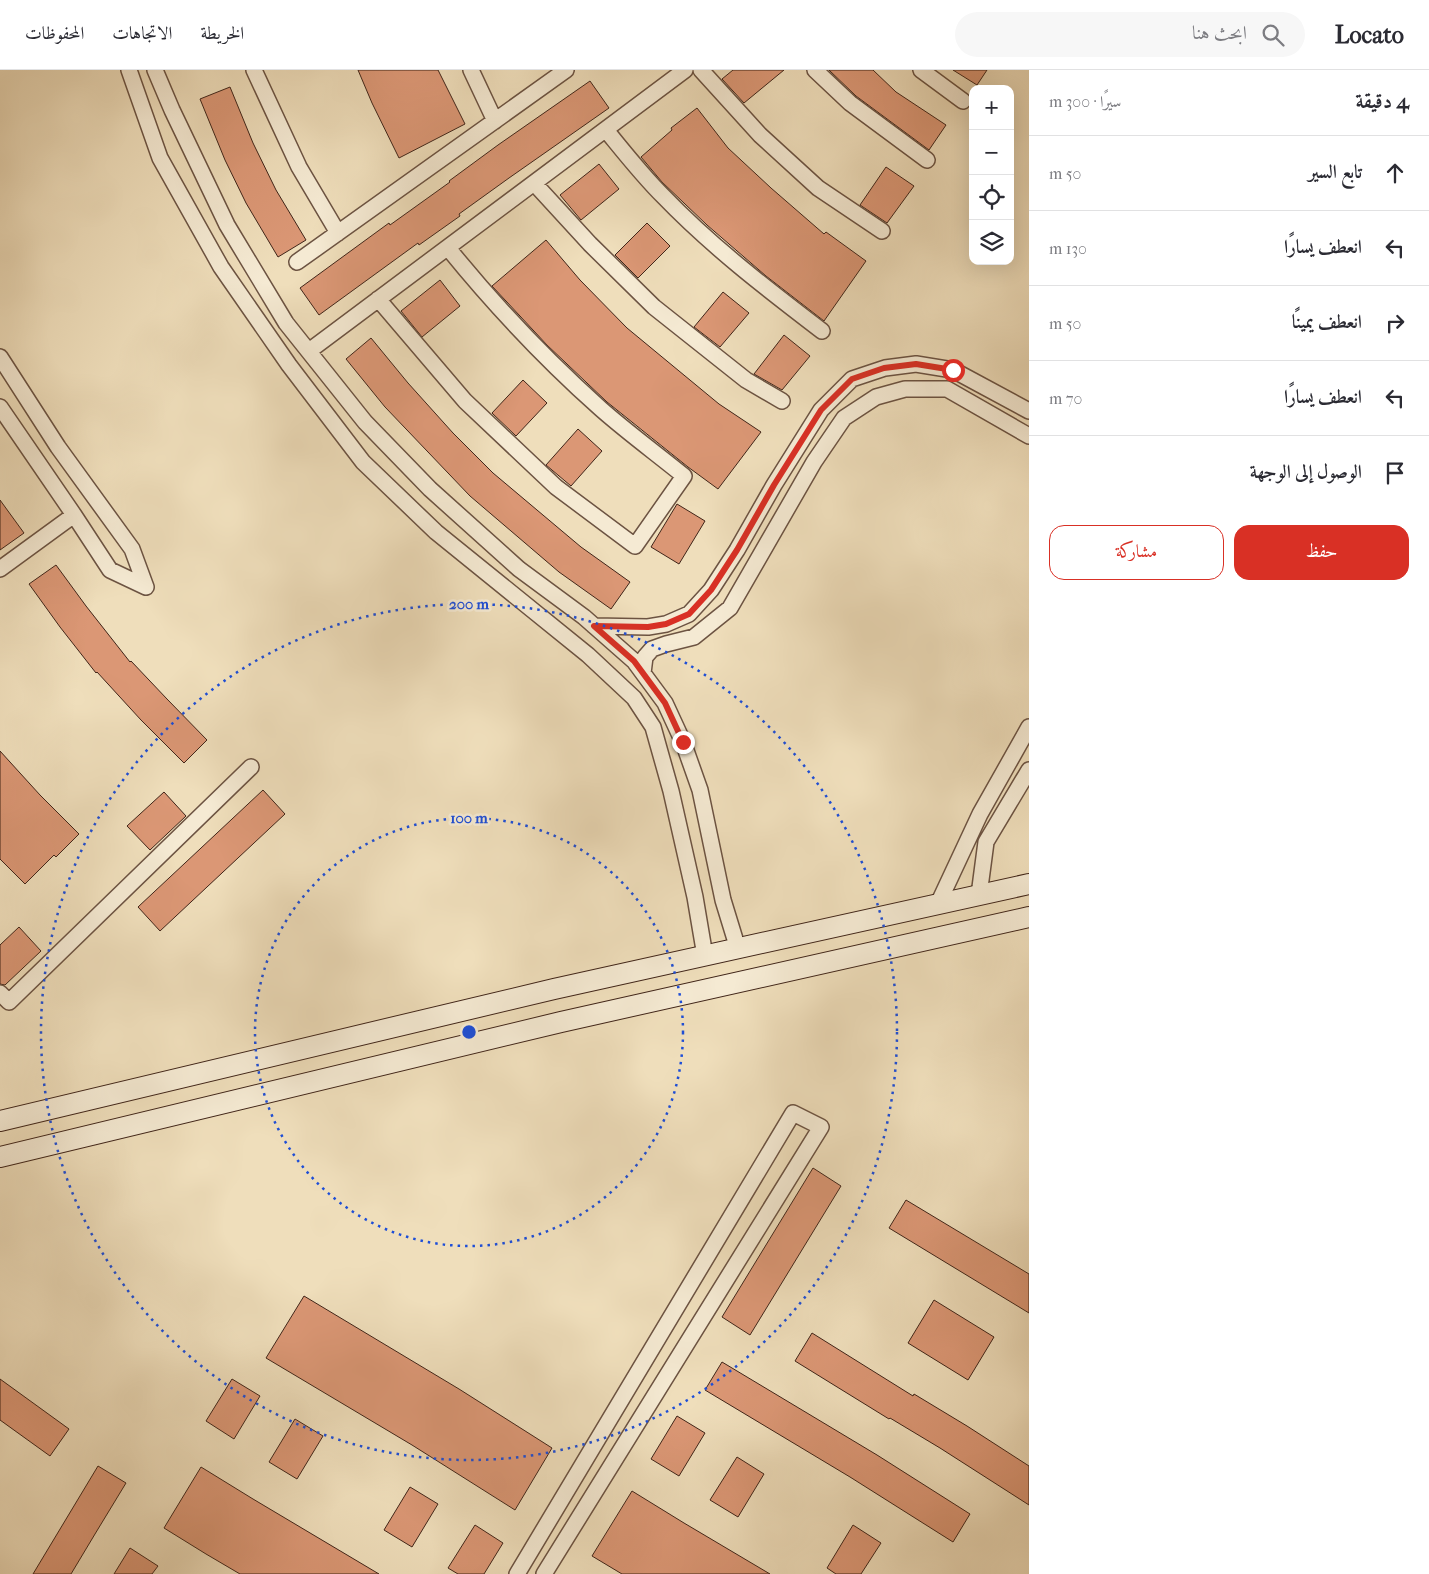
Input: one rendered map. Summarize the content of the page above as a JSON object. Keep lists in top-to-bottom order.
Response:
{
  "page": {
    "header": "Locato",
    "search": "ابحث هنا",
    "nav": ["الخريطة", "الاتجاهات", "المحفوظات"],
    "heading": ["4 دقيقة", "سيرًا · 300 m"],
    "map_buttons": ["+", "−"],
    "list": [
      ["تابع السير", "50 m"],
      ["انعطف يسارًا", "130 m"],
      ["انعطف يمينًا", "50 m"],
      ["انعطف يسارًا", "70 m"],
      "الوصول إلى الوجهة"
    ],
    "buttons": ["حفظ", "مشاركة"]
  },
  "rings": ["200 m", "100 m"]
}
